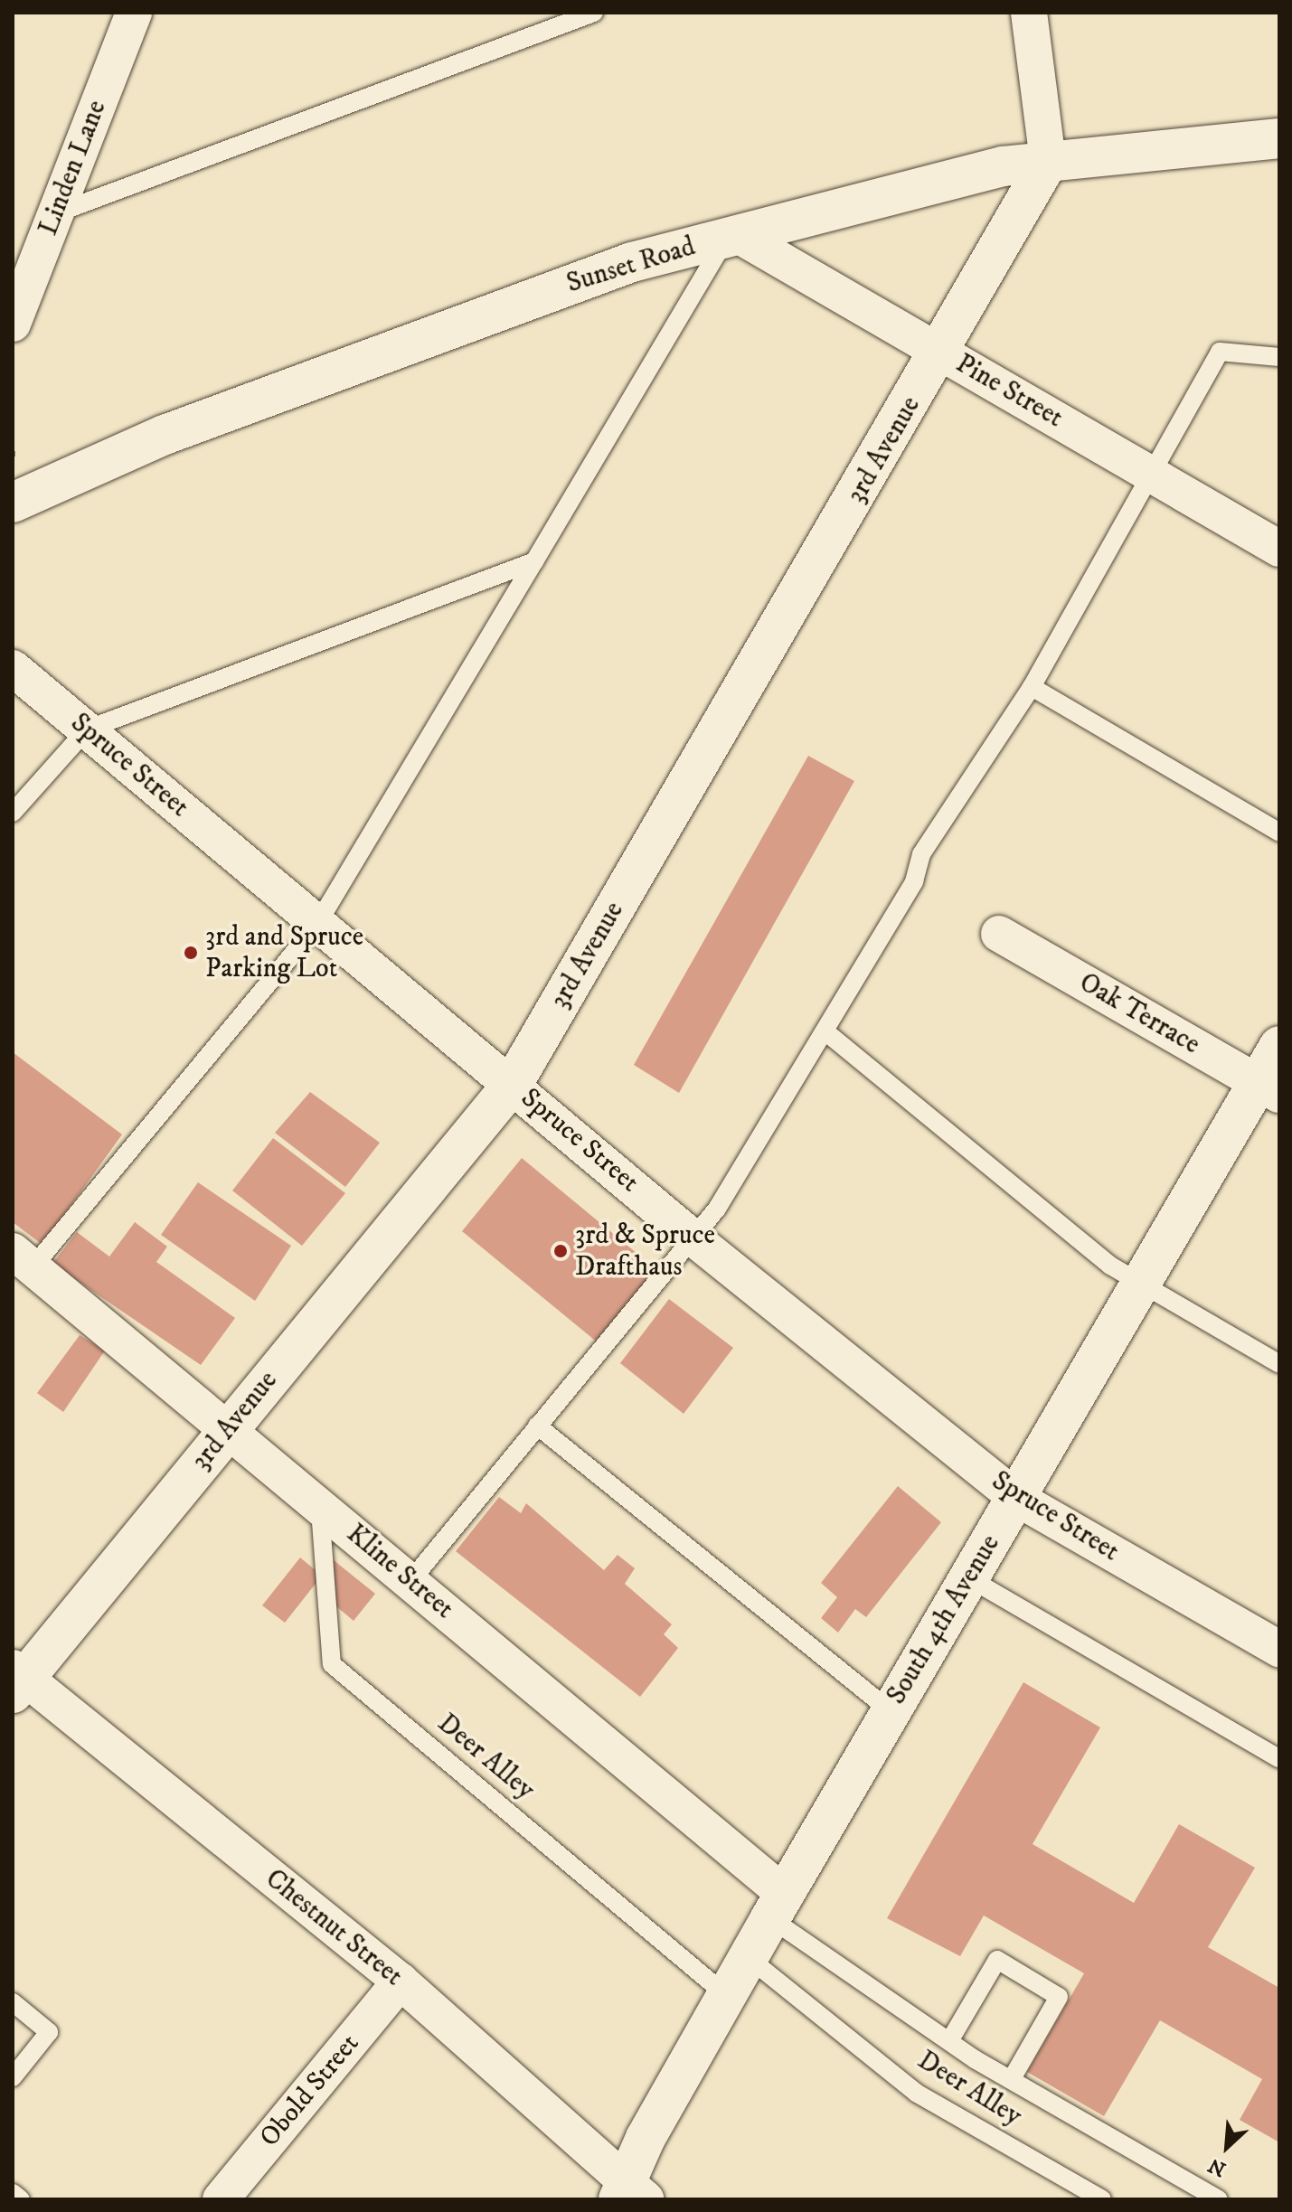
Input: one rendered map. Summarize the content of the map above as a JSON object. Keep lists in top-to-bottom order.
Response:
{
  "streets": {
    "street": [
      "Linden Lane",
      "Sunset Road",
      "Pine Street",
      "3rd Avenue",
      "Spruce Street",
      "Oak Terrace",
      "Kline Street",
      "South 4th Avenue",
      "Chestnut Street",
      "Obold Street"
    ],
    "lane": ["Deer Alley"]
  },
  "crossings": [
    ["Sunset Road", "Pine Street"],
    ["Sunset Road", "3rd Avenue"],
    ["Pine Street", "3rd Avenue"],
    ["3rd Avenue", "Spruce Street"],
    ["3rd Avenue", "Kline Street"],
    ["3rd Avenue", "Chestnut Street"],
    ["Spruce Street", "South 4th Avenue"],
    ["Oak Terrace", "South 4th Avenue"],
    ["Kline Street", "South 4th Avenue"],
    ["Kline Street", "Deer Alley"],
    ["South 4th Avenue", "Deer Alley"],
    ["South 4th Avenue", "Chestnut Street"],
    ["Chestnut Street", "Obold Street"]
  ],
  "places": ["3rd and Spruce Parking Lot", "3rd & Spruce Drafthaus"],
  "north": "bottom left"
}
